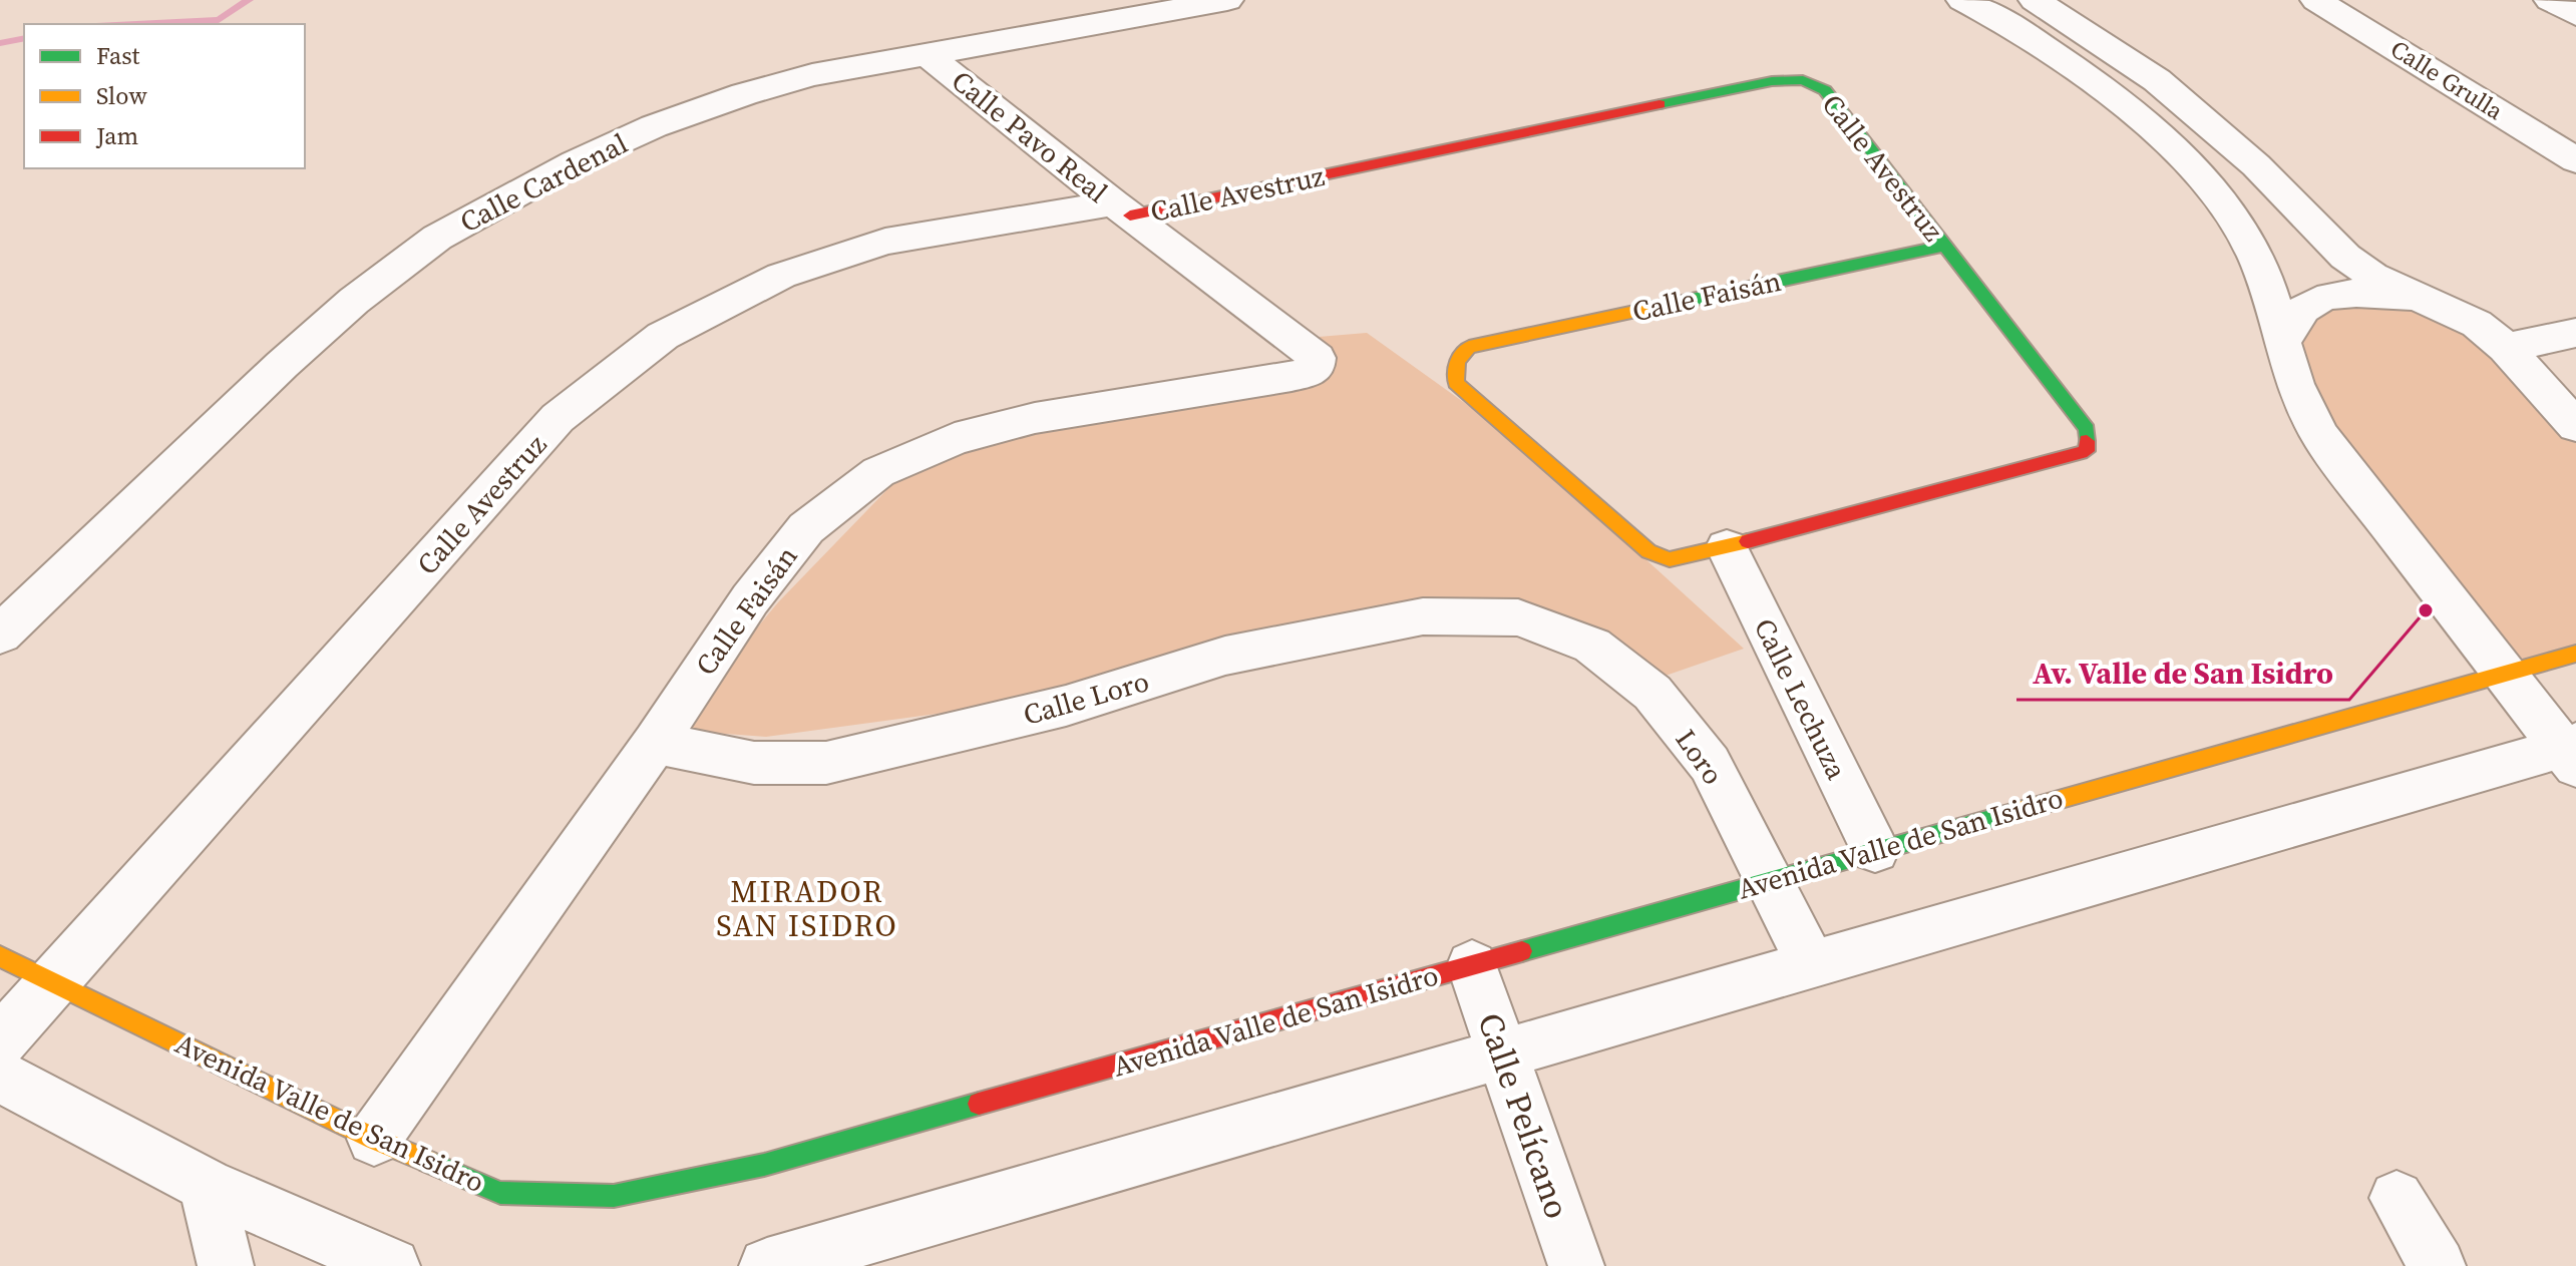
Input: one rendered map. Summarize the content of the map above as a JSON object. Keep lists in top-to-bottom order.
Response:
{
  "streets": {
    "street": [
      "Calle Grulla",
      "Calle Pavo Real",
      "Calle Avestruz",
      "Calle Cardenal",
      "Calle Faisán",
      "Calle Loro",
      "Calle Lechuza",
      "Loro",
      "Avenida Valle de San Isidro",
      "Calle Pelícano"
    ]
  },
  "crossings": [
    ["Calle Pavo Real", "Calle Avestruz"],
    ["Calle Pavo Real", "Calle Cardenal"],
    ["Calle Pavo Real", "Calle Faisán"],
    ["Calle Avestruz", "Calle Faisán"],
    ["Calle Avestruz", "Calle Lechuza"],
    ["Calle Avestruz", "Avenida Valle de San Isidro"],
    ["Calle Faisán", "Calle Loro"],
    ["Calle Faisán", "Avenida Valle de San Isidro"],
    ["Calle Loro", "Loro"],
    ["Calle Lechuza", "Avenida Valle de San Isidro"],
    ["Loro", "Avenida Valle de San Isidro"],
    ["Avenida Valle de San Isidro", "Calle Pelícano"]
  ],
  "districts": ["MIRADOR SAN ISIDRO"],
  "places": ["Av. Valle de San Isidro"],
  "legend": ["Fast", "Slow", "Jam"]
}
